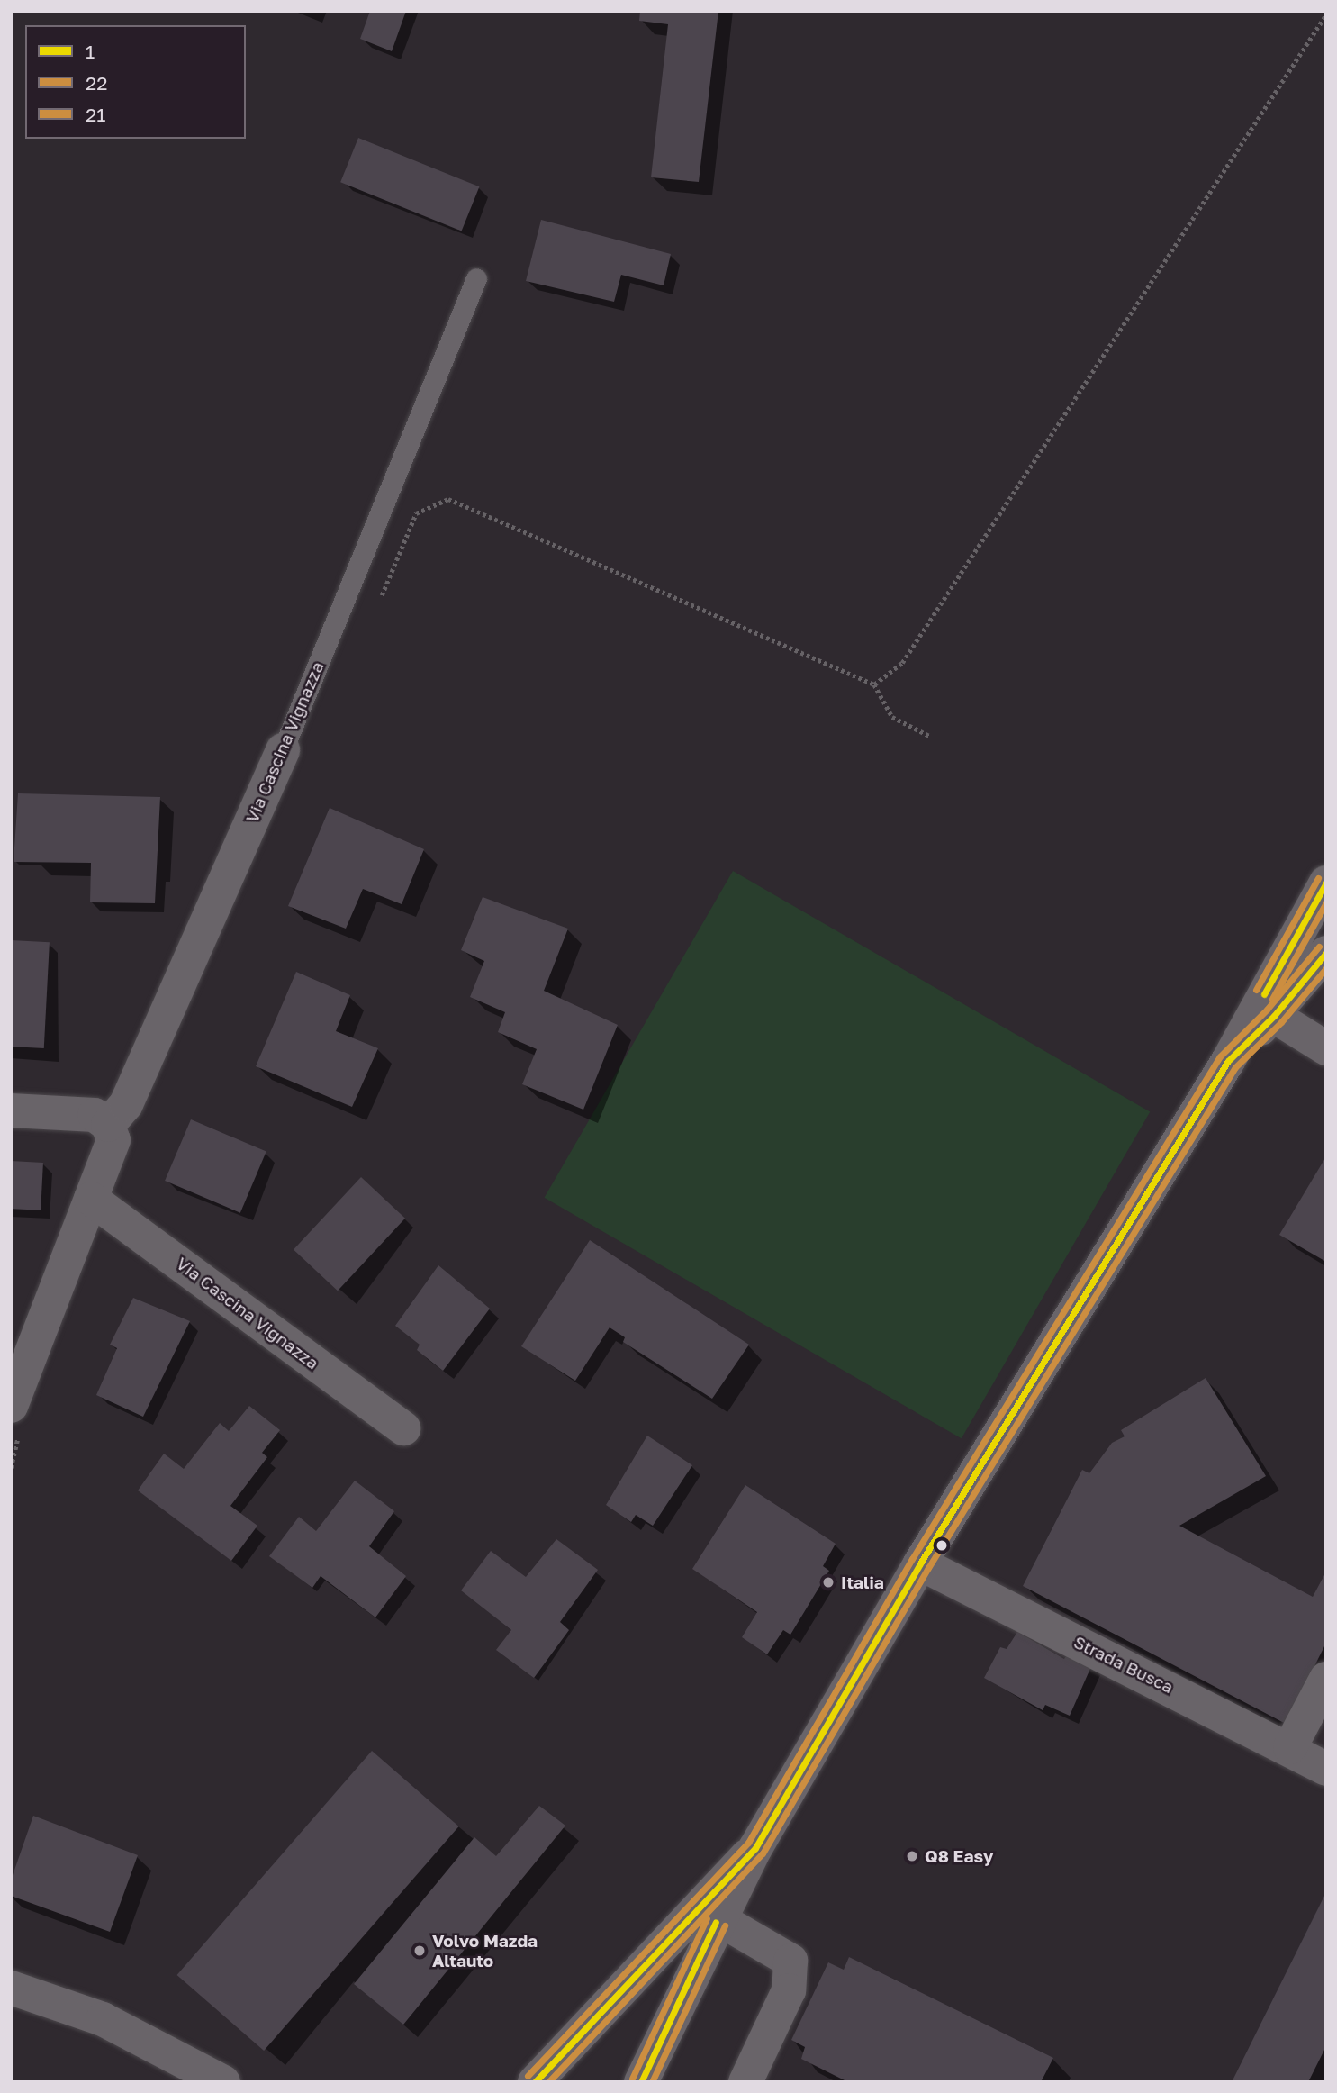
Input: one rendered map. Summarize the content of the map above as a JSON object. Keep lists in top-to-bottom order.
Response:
{
  "streets": {
    "street": ["Via Cascina Vignazza", "Strada Busca"]
  },
  "places": ["Italia", "Q8 Easy", "Volvo Mazda Altauto"],
  "lines": ["transit line 21", "transit line 1", "transit line 22"],
  "legend": ["1", "22", "21"]
}
